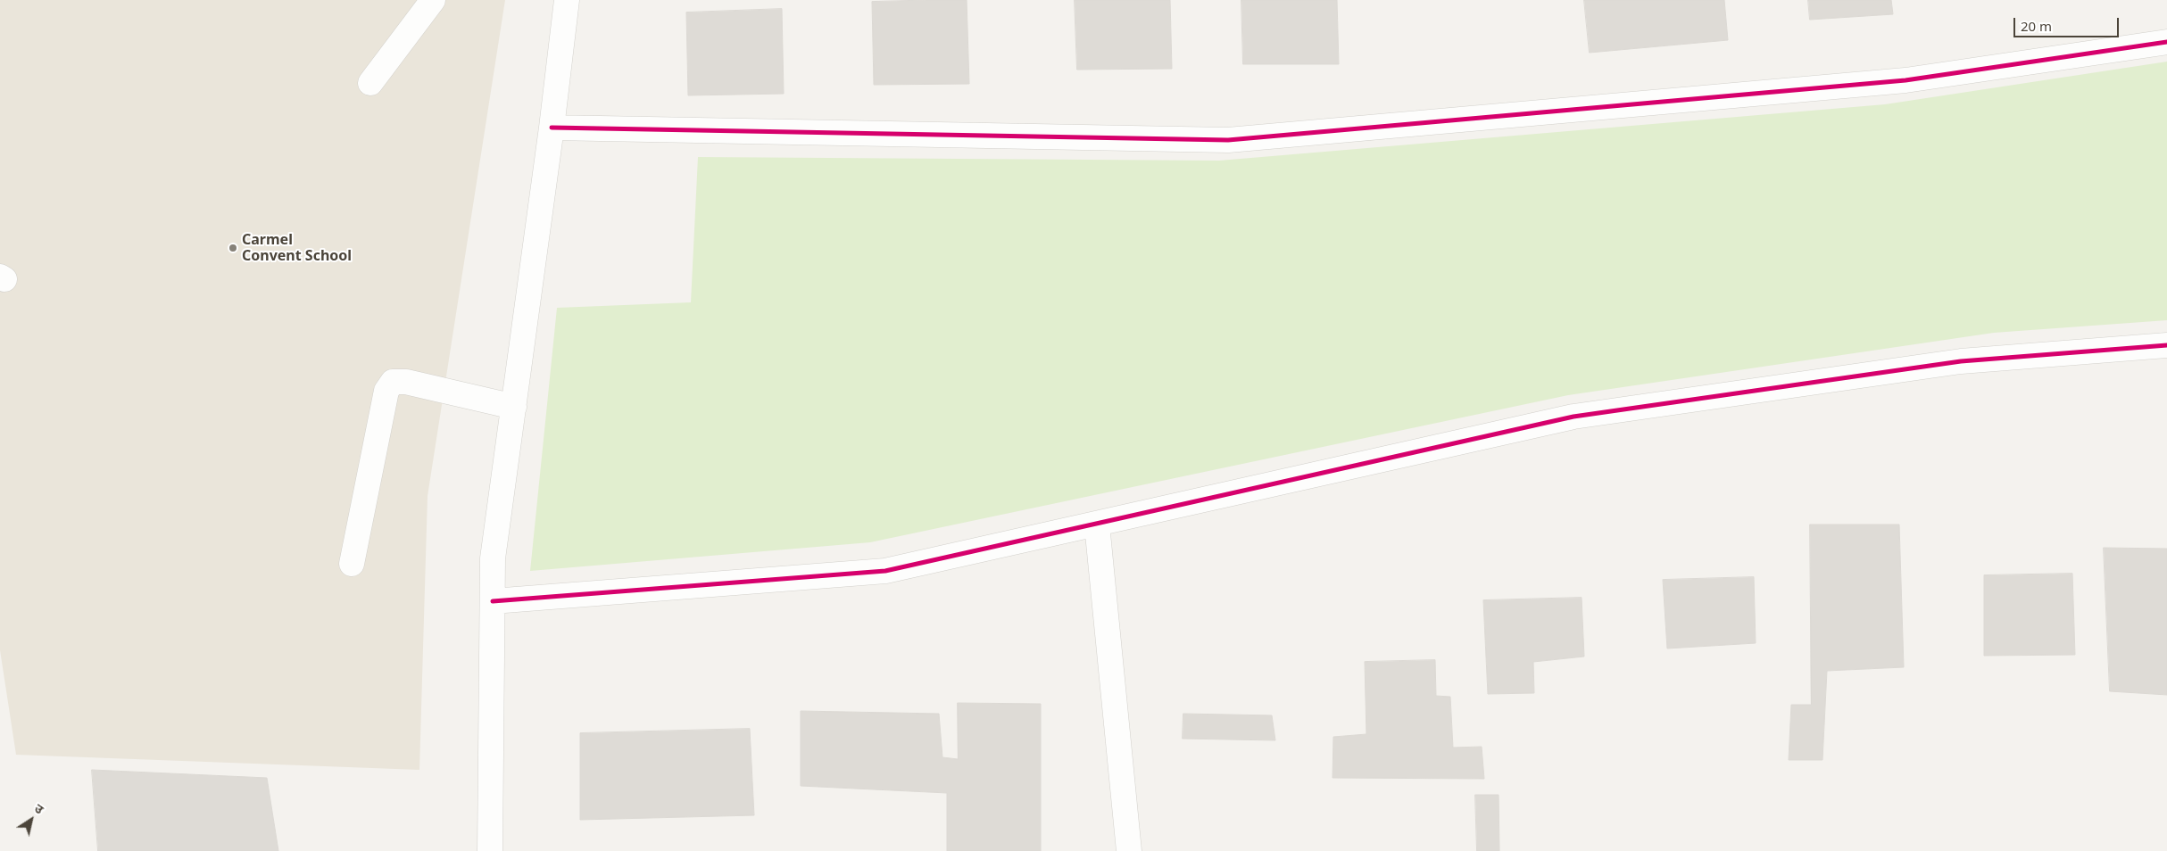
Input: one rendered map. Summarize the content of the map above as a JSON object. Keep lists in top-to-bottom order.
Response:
{
  "places": ["Carmel Convent School"],
  "scale_bar": "20 m",
  "north": "top right"
}
